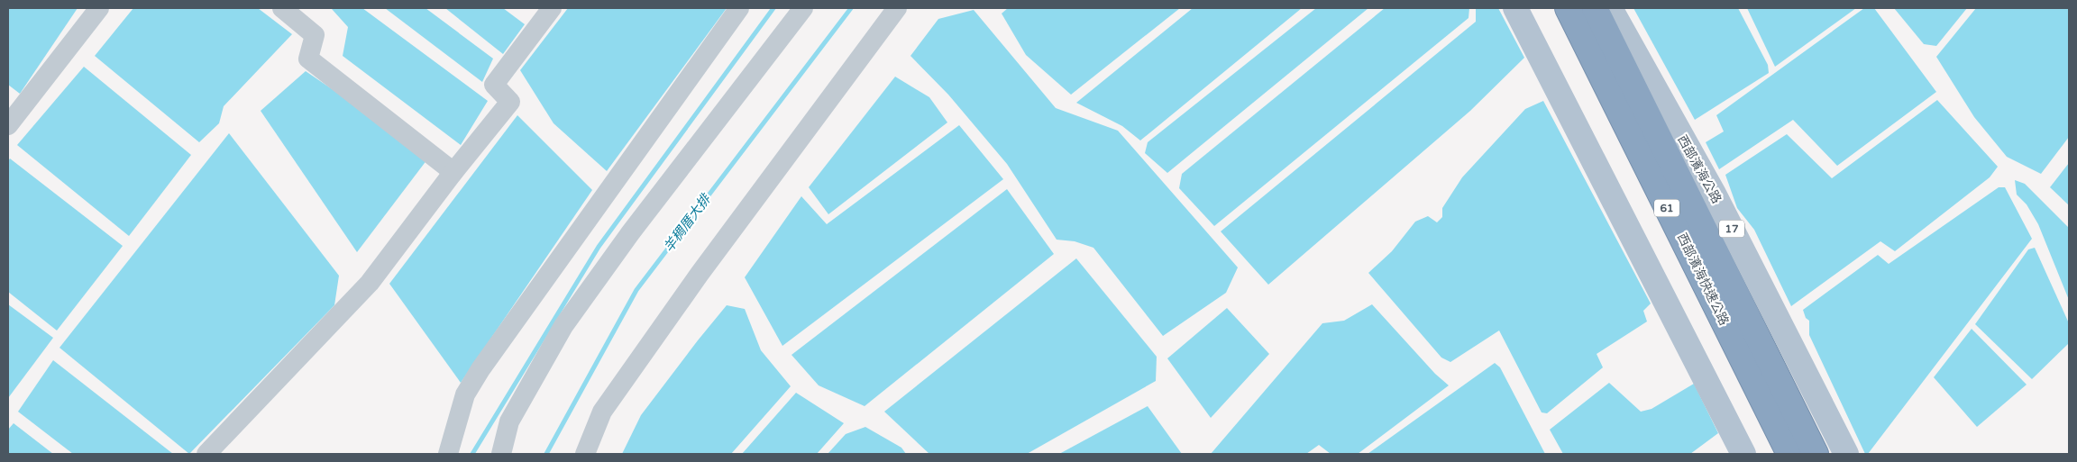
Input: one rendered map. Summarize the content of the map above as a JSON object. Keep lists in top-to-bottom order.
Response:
{
  "streets": {
    "highway": ["61", "西部濱海快速公路"],
    "main road": ["西部濱海公路", "17"]
  },
  "water": ["羊稠厝大排"]
}
